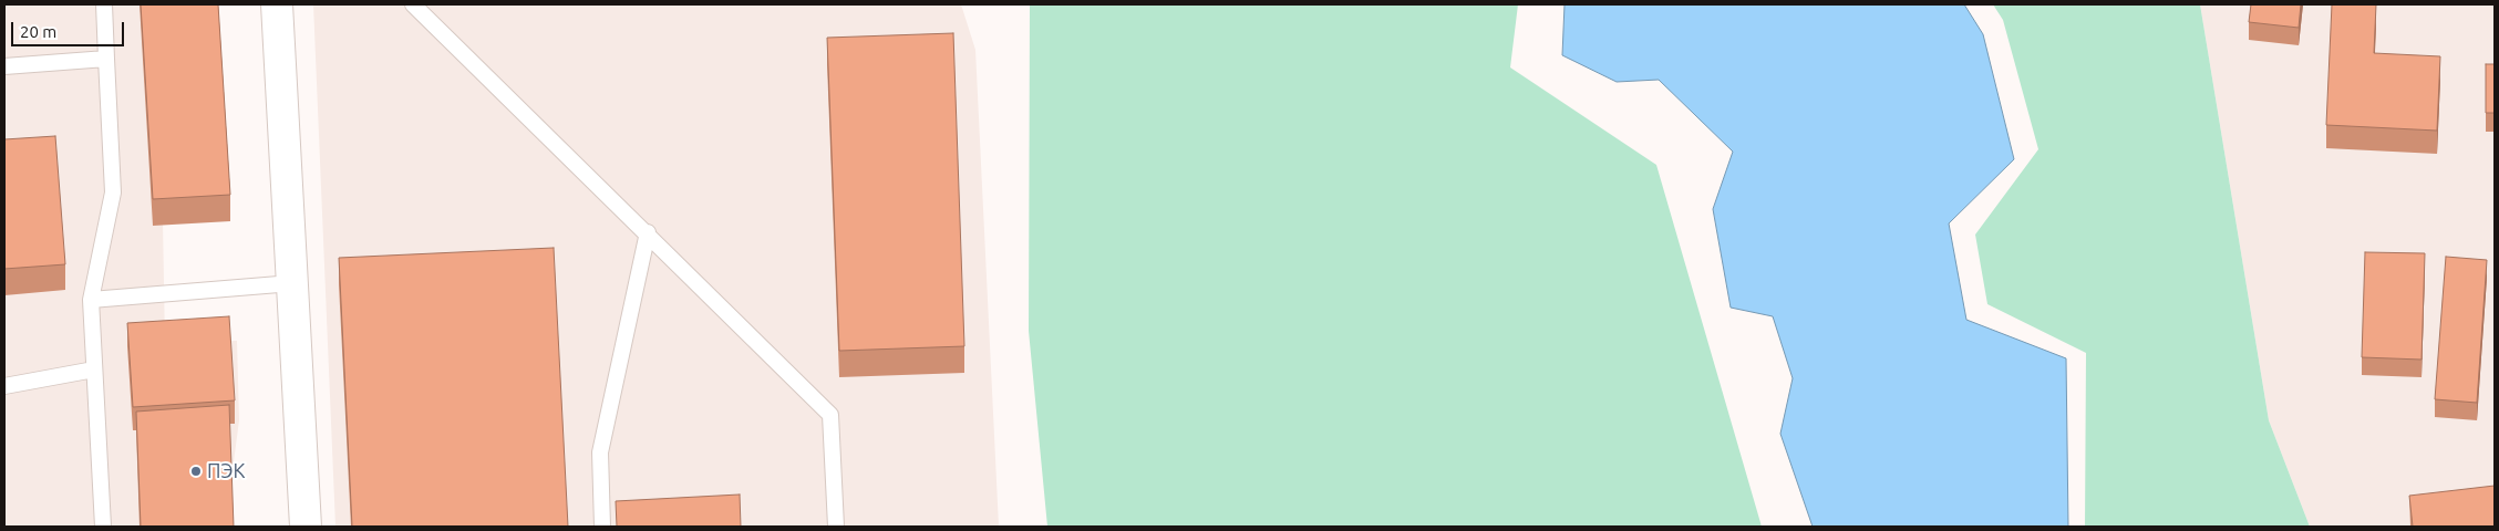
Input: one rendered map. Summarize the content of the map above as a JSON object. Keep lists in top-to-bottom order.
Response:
{
  "places": ["ПЭК"],
  "scale_bar": "20 m"
}
